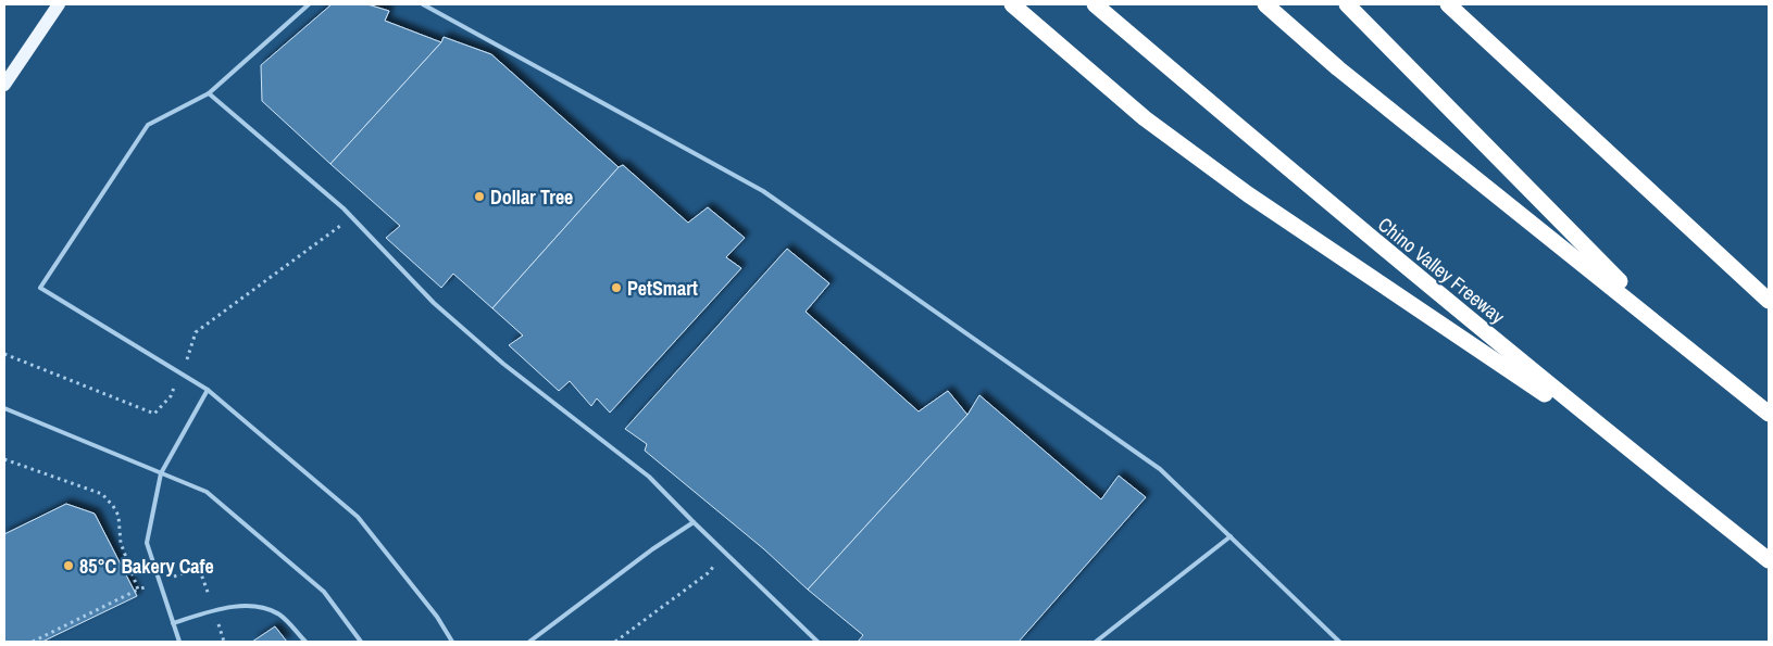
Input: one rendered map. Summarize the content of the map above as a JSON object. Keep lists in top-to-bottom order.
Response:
{
  "streets": {
    "highway": ["Chino Valley Freeway"]
  },
  "places": ["Dollar Tree", "PetSmart", "85°C Bakery Cafe"]
}
